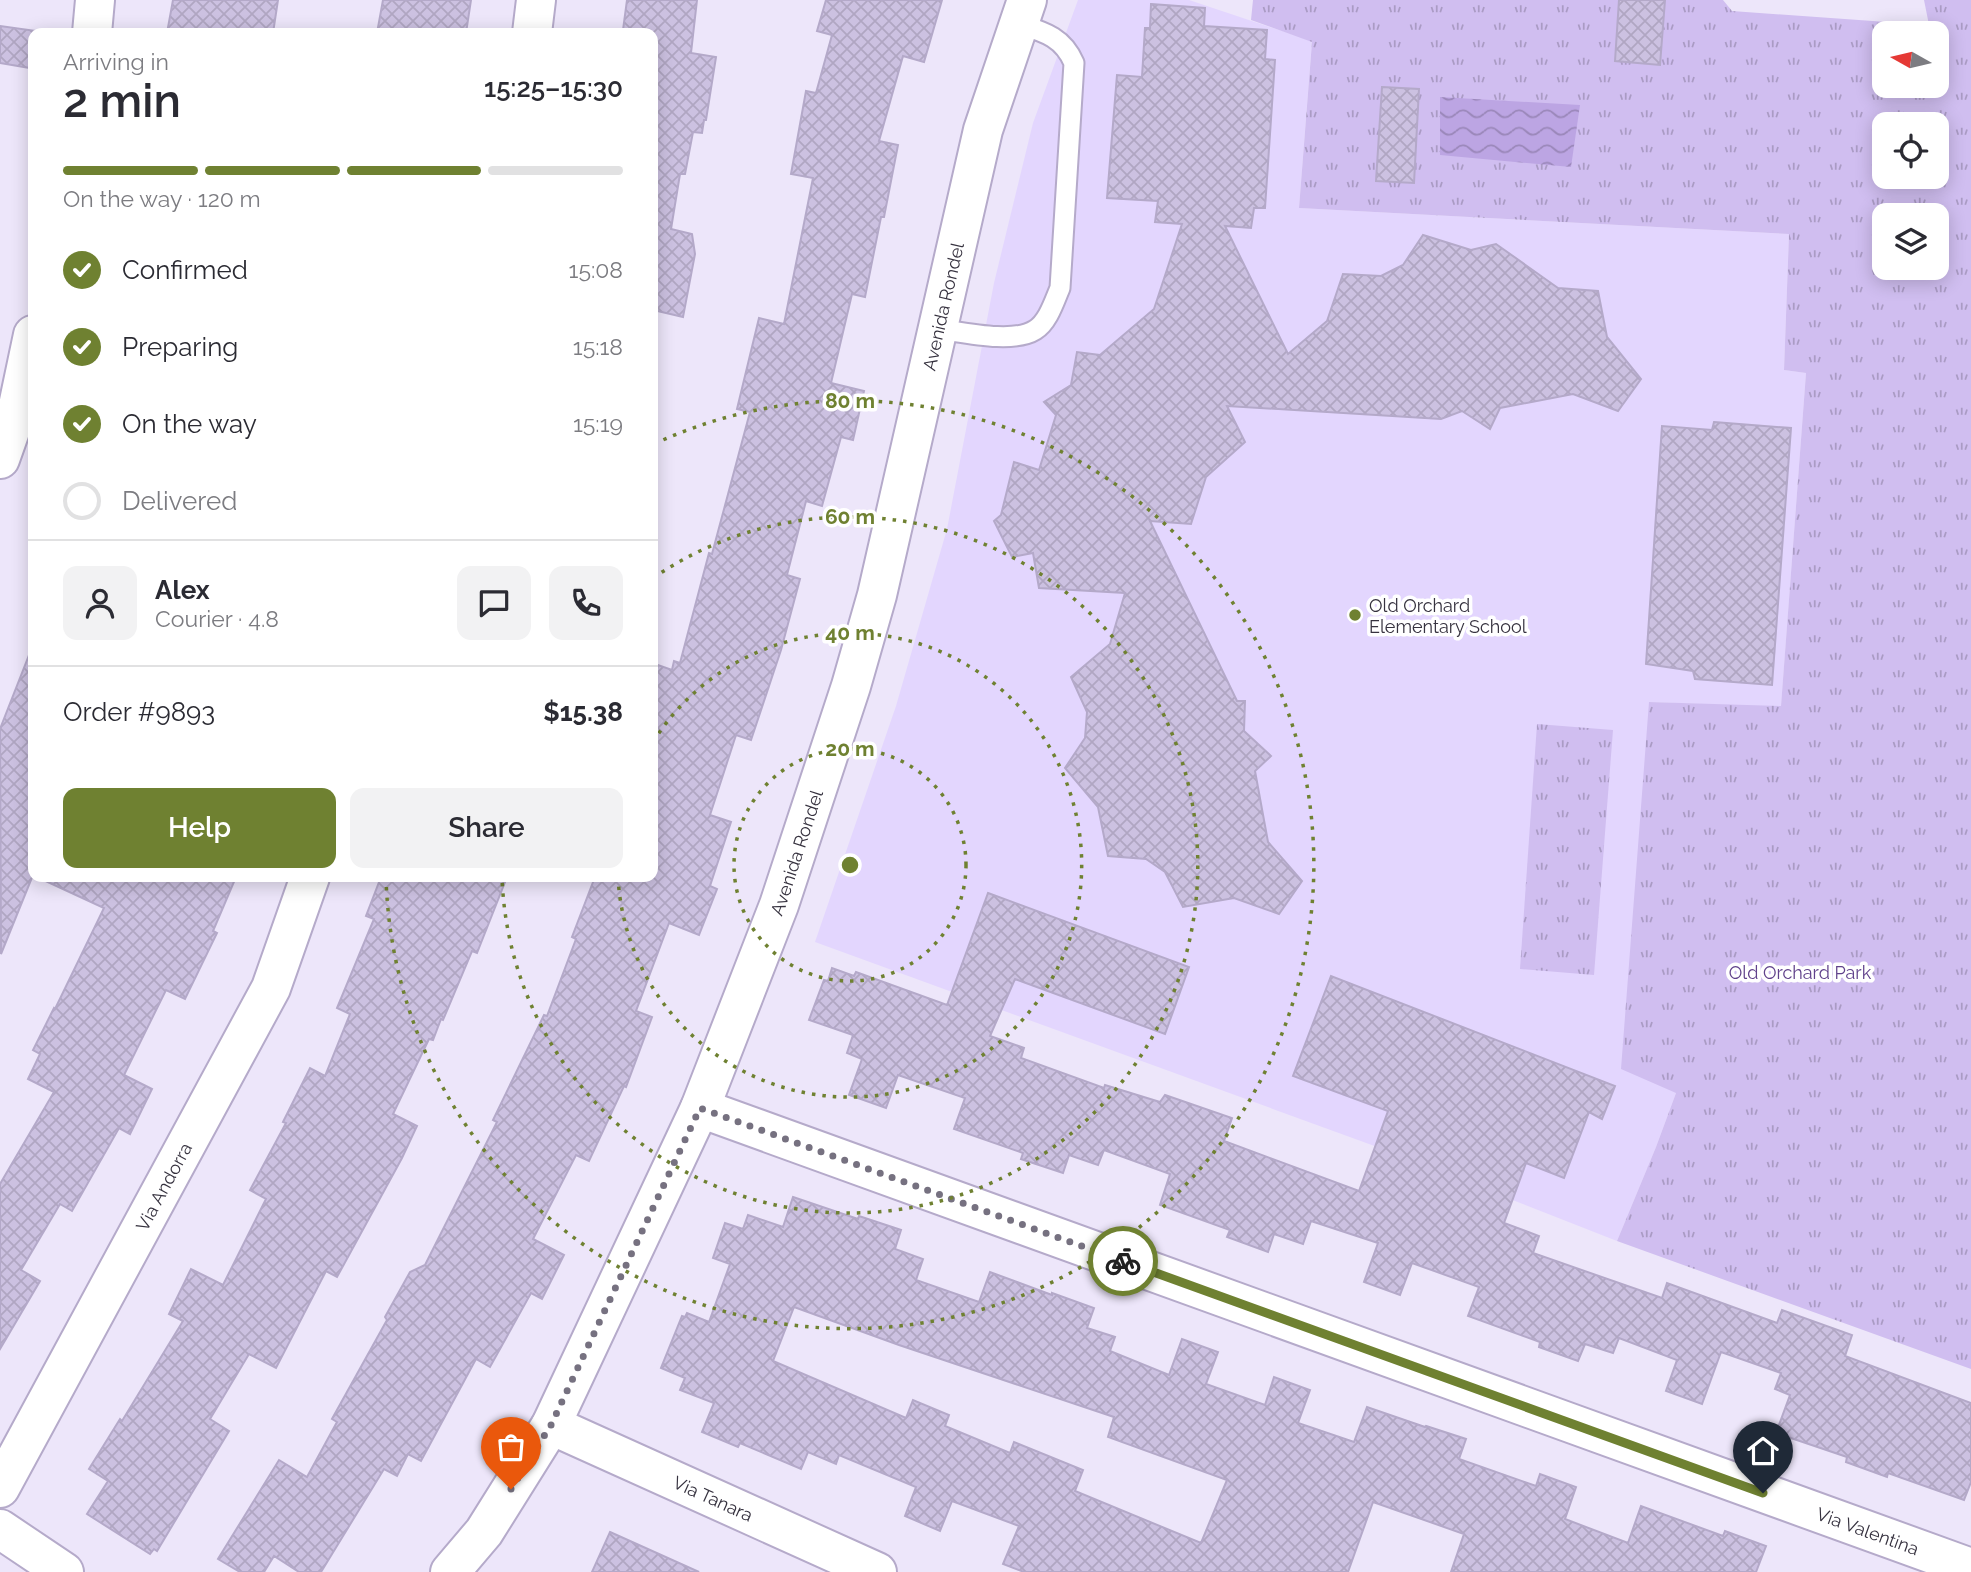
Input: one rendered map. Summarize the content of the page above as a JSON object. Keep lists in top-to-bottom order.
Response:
{
  "streets": {
    "street": [
      "Avenida Rondel",
      "Via Andorra",
      "Via Tanara",
      "Via Valentina"
    ]
  },
  "crossings": [
    ["Avenida Rondel", "Via Tanara"],
    ["Avenida Rondel", "Via Valentina"]
  ],
  "parks": ["Old Orchard Park"],
  "places": ["Old Orchard Elementary School"],
  "north": "left",
  "page": {
    "heading": ["2 min", "Arriving in", "15:25–15:30"],
    "panel": [
      "Alex",
      "Courier · 4.8",
      "Order #9893",
      "$15.38"
    ],
    "bar": "On the way · 120 m",
    "list": [
      ["Confirmed", "15:08"],
      ["Preparing", "15:18"],
      ["On the way", "15:19"],
      "Delivered"
    ],
    "buttons": ["Help", "Share"]
  },
  "rings": [
    "80 m",
    "60 m",
    "40 m",
    "20 m"
  ]
}
